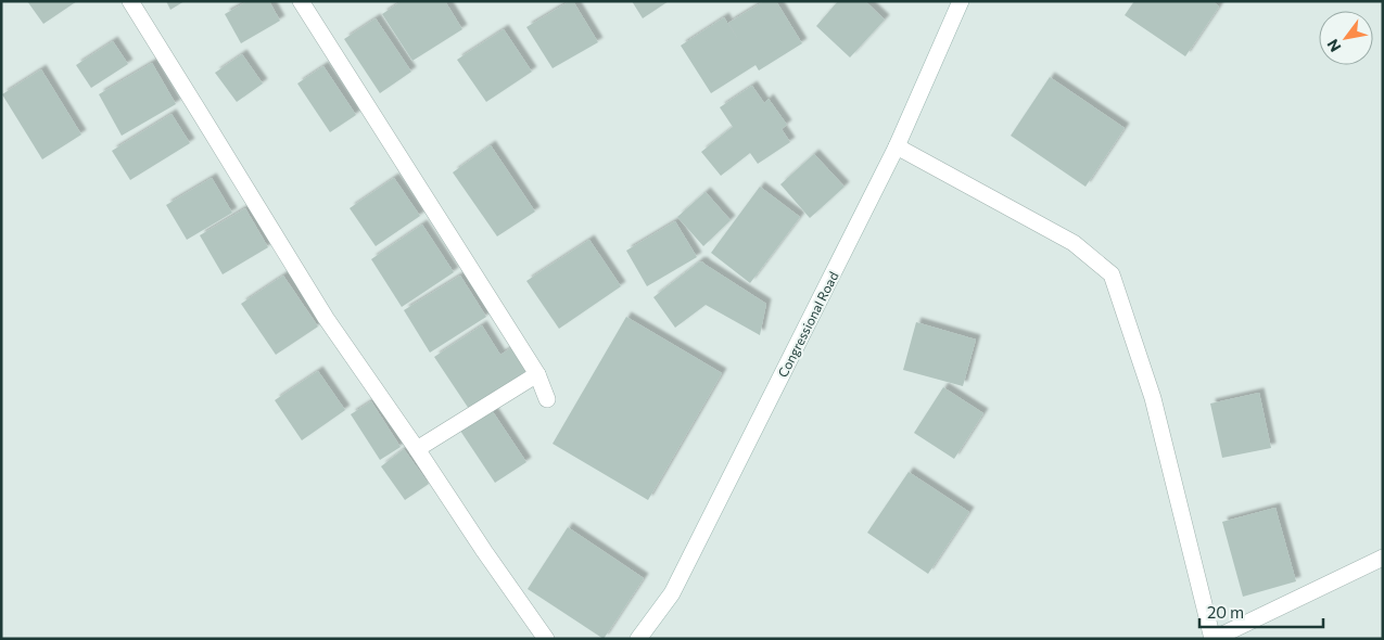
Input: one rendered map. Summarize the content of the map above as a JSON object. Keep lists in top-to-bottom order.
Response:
{
  "streets": {
    "street": ["Congressional Road"]
  },
  "scale_bar": "20 m",
  "north": "bottom left"
}
